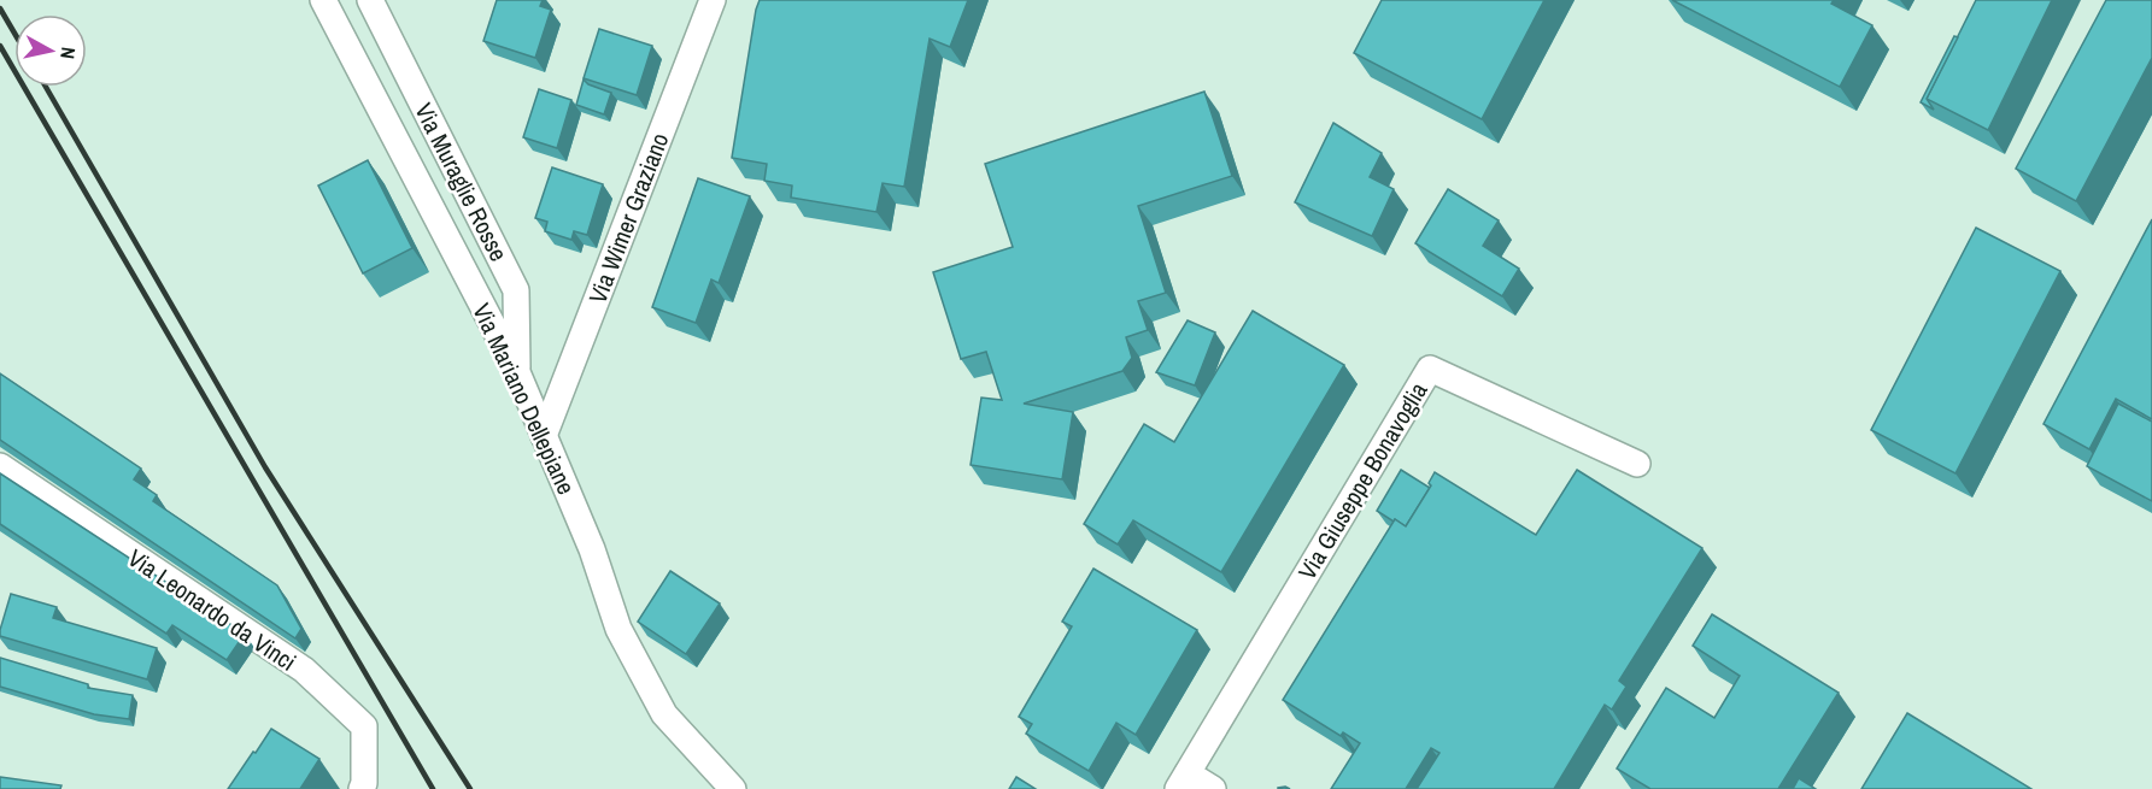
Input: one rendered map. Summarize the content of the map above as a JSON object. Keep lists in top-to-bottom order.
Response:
{
  "streets": {
    "street": [
      "Via Muraglie Rosse",
      "Via Wimer Graziano",
      "Via Mariano Dellepiane",
      "Via Giuseppe Bonavoglia",
      "Via Leonardo da Vinci"
    ]
  },
  "crossings": [
    ["Via Muraglie Rosse", "Via Mariano Dellepiane"],
    ["Via Wimer Graziano", "Via Mariano Dellepiane"]
  ],
  "north": "right"
}
